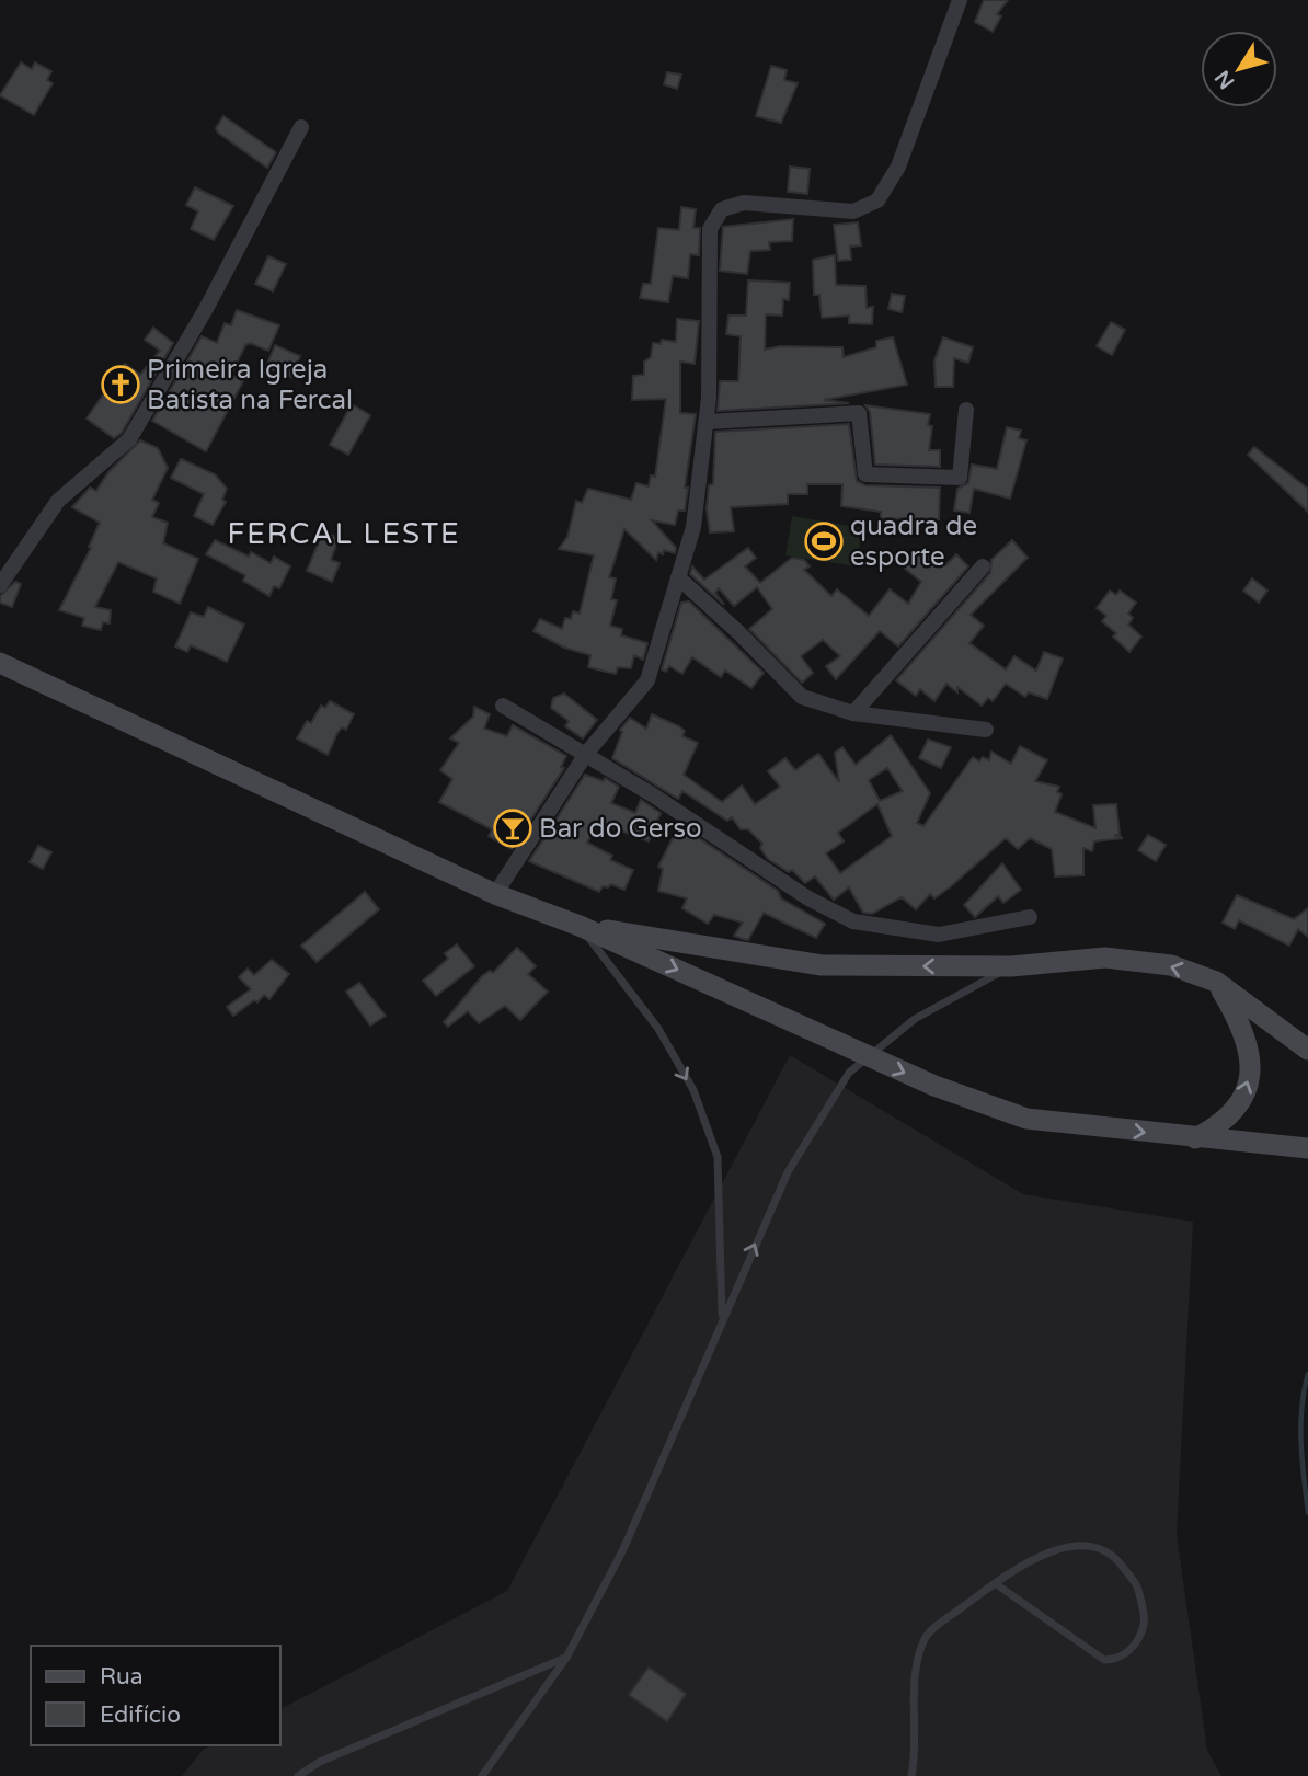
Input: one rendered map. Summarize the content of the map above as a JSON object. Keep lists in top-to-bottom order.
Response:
{
  "districts": ["FERCAL LESTE"],
  "places": {
    "church": ["Primeira Igreja Batista na Fercal"],
    "sports": ["quadra de esporte"],
    "bar": ["Bar do Gerso"]
  },
  "legend": ["Rua", "Edifício"],
  "north": "bottom left"
}
